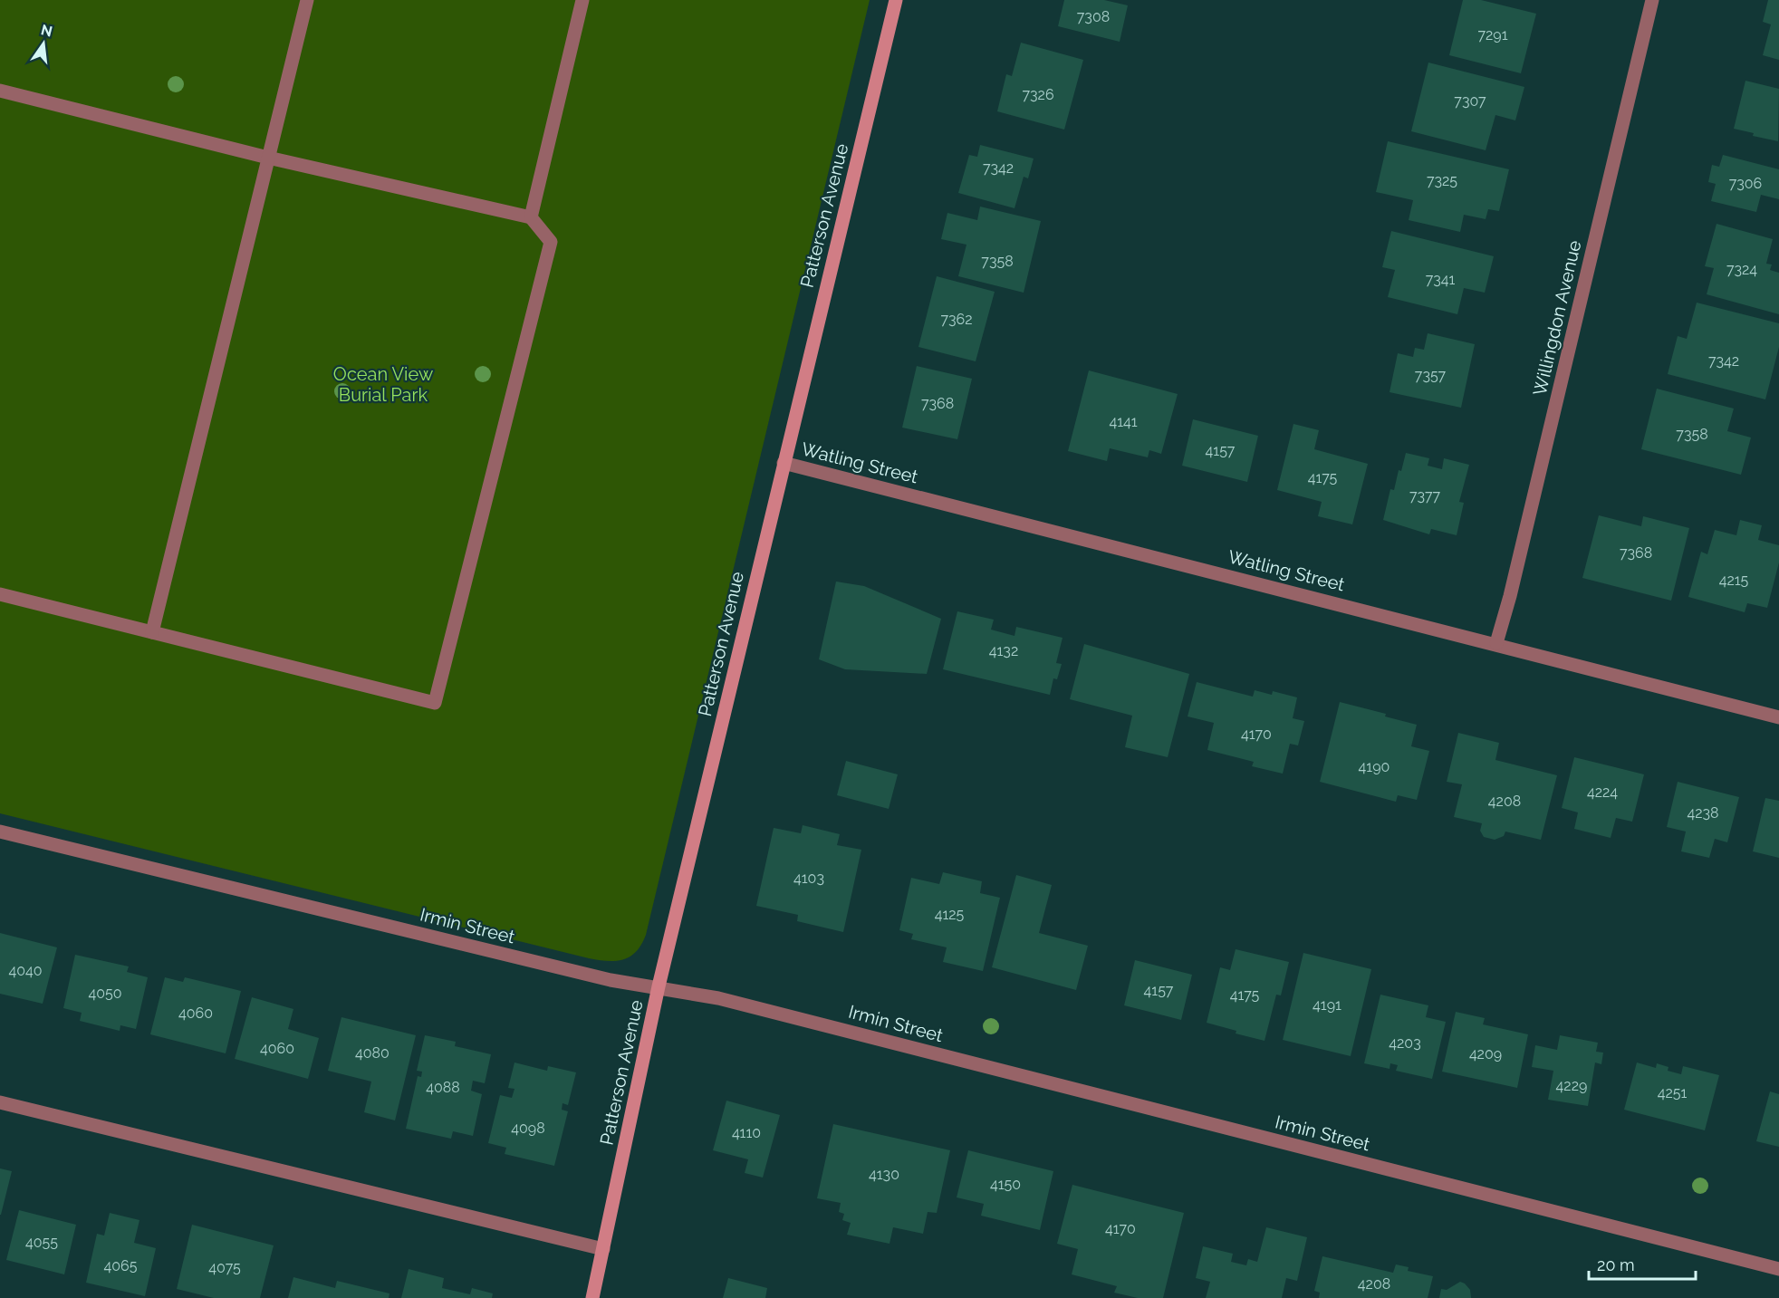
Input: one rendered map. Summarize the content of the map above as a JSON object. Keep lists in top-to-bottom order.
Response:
{
  "streets": {
    "street": [
      "Patterson Avenue",
      "Willingdon Avenue",
      "Watling Street",
      "Irmin Street"
    ]
  },
  "crossings": [
    ["Patterson Avenue", "Watling Street"],
    ["Patterson Avenue", "Irmin Street"],
    ["Willingdon Avenue", "Watling Street"]
  ],
  "parks": ["Ocean View Burial Park"],
  "house_numbers": [
    "7308",
    "7291",
    "7326",
    "7307",
    "7342",
    "7325",
    "7306",
    "7358",
    "7324",
    "7341",
    "7362",
    "7342",
    "7357",
    "7368",
    "4141",
    "7358",
    "4157",
    "4175",
    "7377",
    "7368",
    "4215",
    "4132",
    "4170",
    "4190",
    "4224",
    "4208",
    "4238",
    "4103",
    "4125",
    "4040",
    "4157",
    "4050",
    "4175",
    "4191",
    "4060",
    "4203",
    "4060",
    "4080",
    "4209",
    "4229",
    "4088",
    "4251",
    "4098",
    "4110",
    "4130",
    "4150",
    "4170",
    "4055",
    "4065",
    "4075",
    "4208"
  ],
  "scale_bar": "20 m",
  "north": "top"
}
